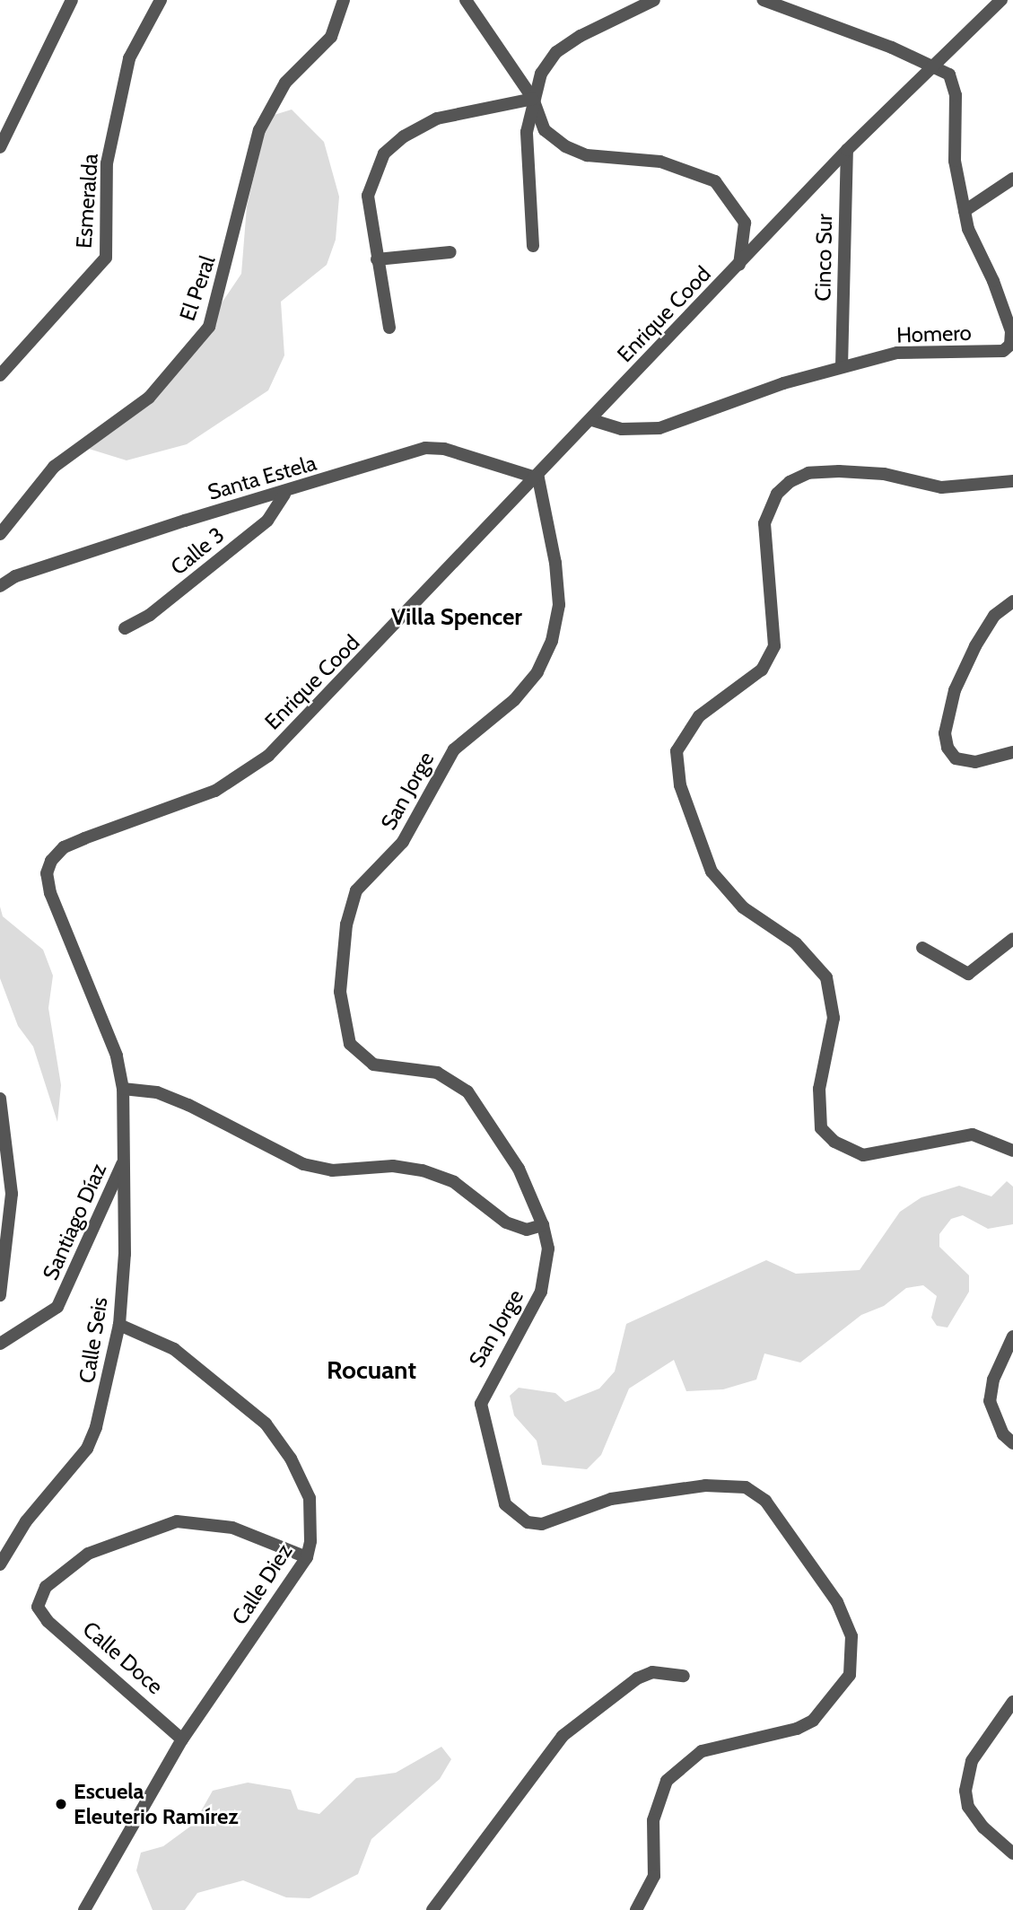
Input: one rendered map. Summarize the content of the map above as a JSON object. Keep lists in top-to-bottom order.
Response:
{
  "streets": {
    "street": [
      "Esmeralda",
      "Cinco Sur",
      "El Peral",
      "Enrique Cood",
      "Homero",
      "Santa Estela",
      "Calle 3",
      "San Jorge",
      "Santiago Díaz",
      "Calle Seis",
      "Calle Diez",
      "Calle Doce"
    ]
  },
  "crossings": [
    ["Cinco Sur", "Homero"],
    ["Enrique Cood", "Homero"],
    ["Enrique Cood", "Santa Estela"],
    ["Enrique Cood", "San Jorge"],
    ["Enrique Cood", "Calle Seis"],
    ["Santa Estela", "Calle 3"],
    ["Santa Estela", "San Jorge"],
    ["Santiago Díaz", "Calle Seis"],
    ["Calle Seis", "Calle Diez"],
    ["Calle Diez", "Calle Doce"]
  ],
  "districts": ["Villa Spencer", "Rocuant"],
  "places": ["Escuela Eleuterio Ramírez"]
}
